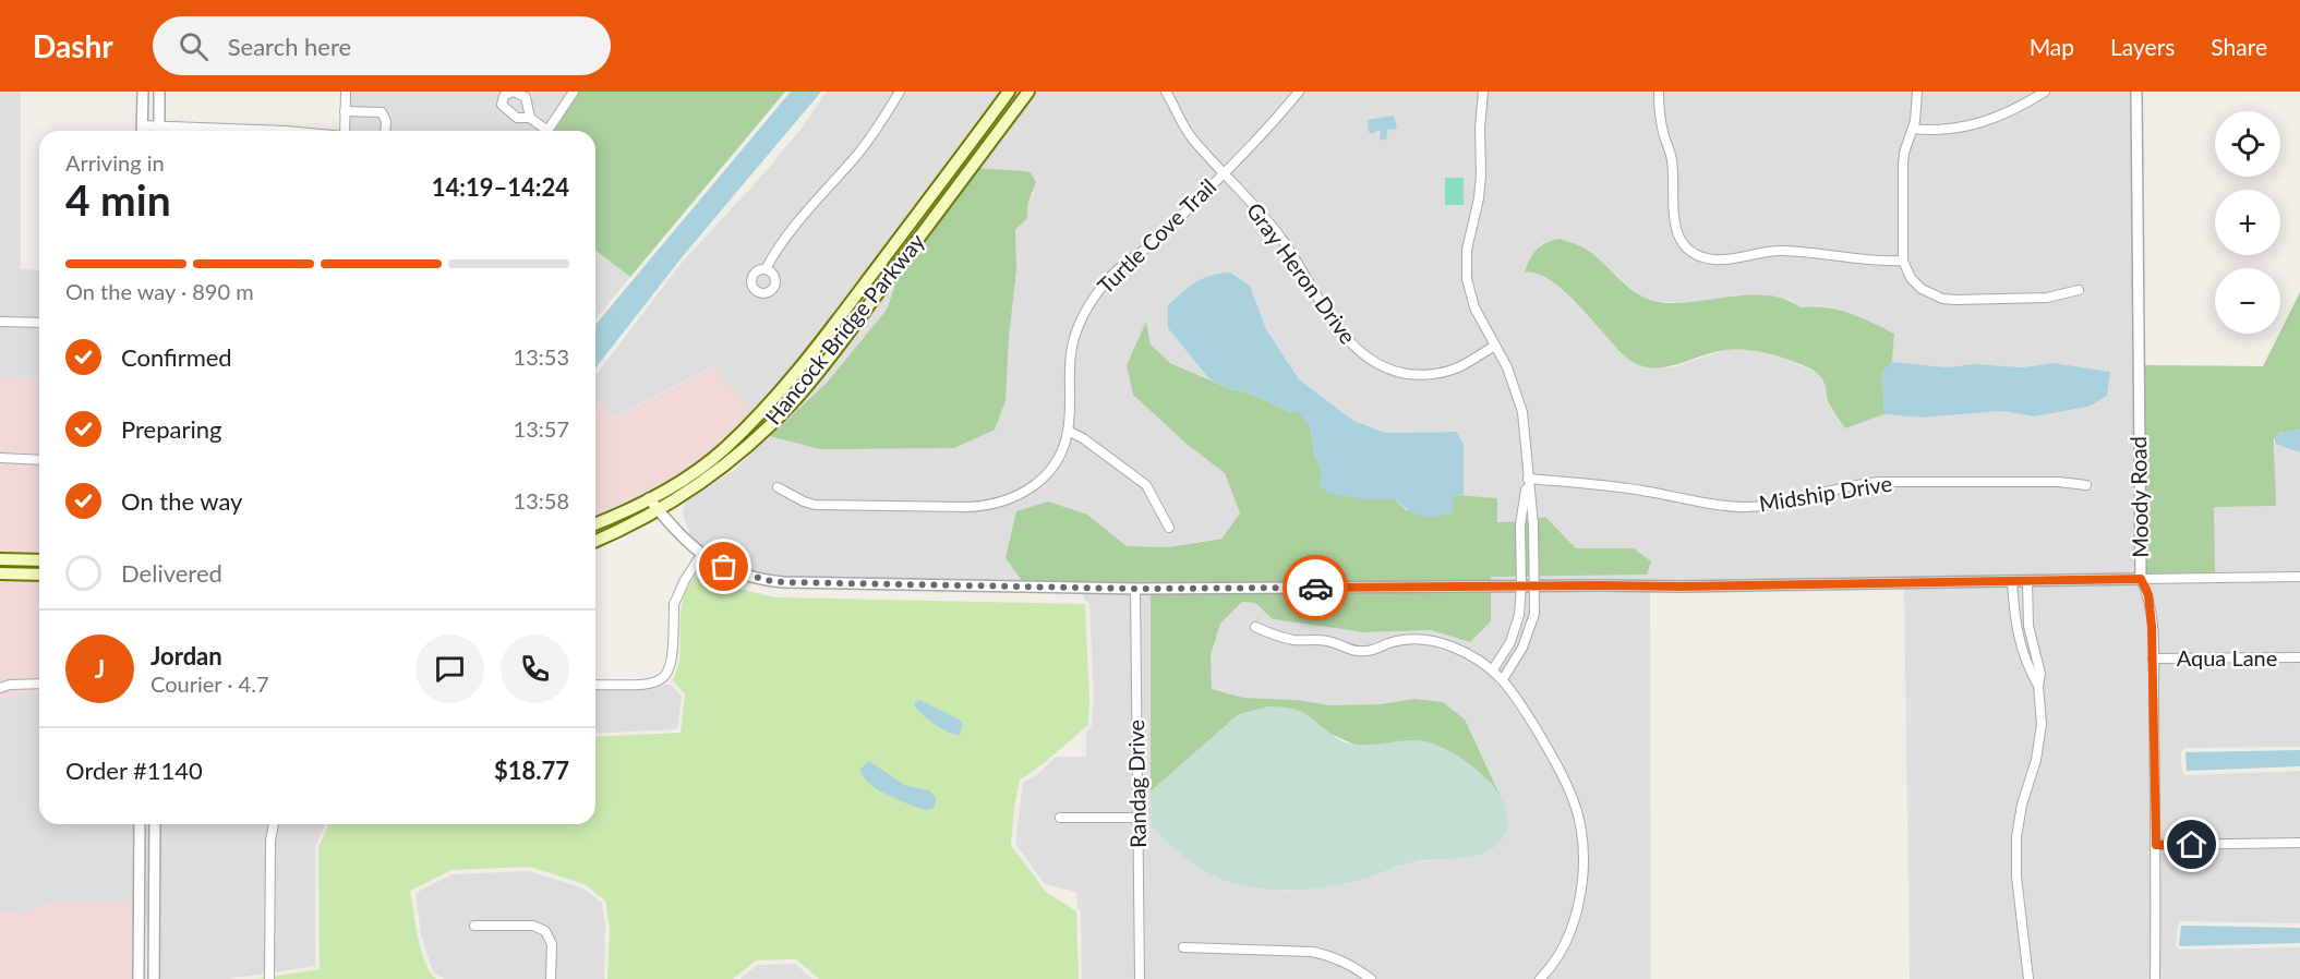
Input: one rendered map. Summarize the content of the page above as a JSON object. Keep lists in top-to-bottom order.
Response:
{
  "streets": {
    "main road": ["Hancock Bridge Parkway"],
    "street": [
      "Turtle Cove Trail",
      "Gray Heron Drive",
      "Midship Drive",
      "Moody Road",
      "Aqua Lane",
      "Randag Drive"
    ]
  },
  "crossings": [
    ["Turtle Cove Trail", "Gray Heron Drive"],
    ["Moody Road", "Aqua Lane"]
  ],
  "page": {
    "header": "Dashr",
    "search": "Search here",
    "nav": ["Map", "Layers", "Share"],
    "map_buttons": ["+", "−"],
    "heading": ["4 min", "Arriving in", "14:19–14:24"],
    "panel": [
      "Jordan",
      "Courier · 4.7",
      "Order #1140",
      "$18.77"
    ],
    "bar": "On the way · 890 m",
    "list": [
      ["Confirmed", "13:53"],
      ["Preparing", "13:57"],
      ["On the way", "13:58"],
      "Delivered"
    ],
    "round": "J"
  }
}
